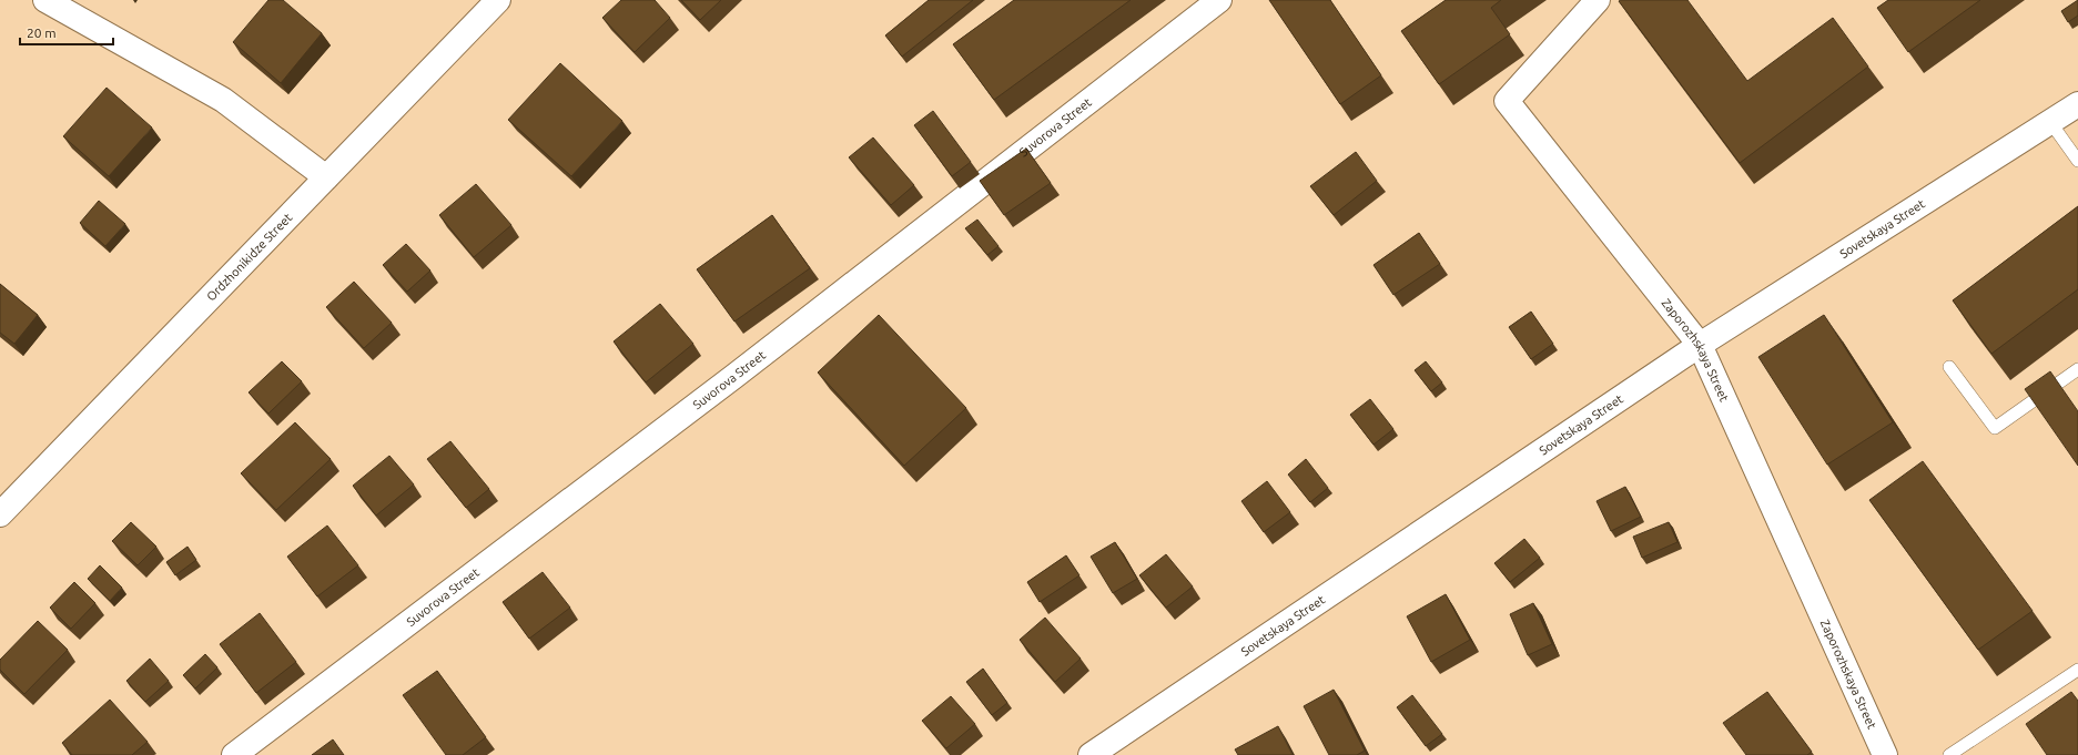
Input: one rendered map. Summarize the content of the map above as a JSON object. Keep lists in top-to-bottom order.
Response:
{
  "streets": {
    "street": [
      "Suvorova Street",
      "Sovetskaya Street",
      "Ordzhonikidze Street",
      "Zaporozhskaya Street"
    ]
  },
  "crossings": [
    ["Sovetskaya Street", "Zaporozhskaya Street"]
  ],
  "scale_bar": "20 m"
}
